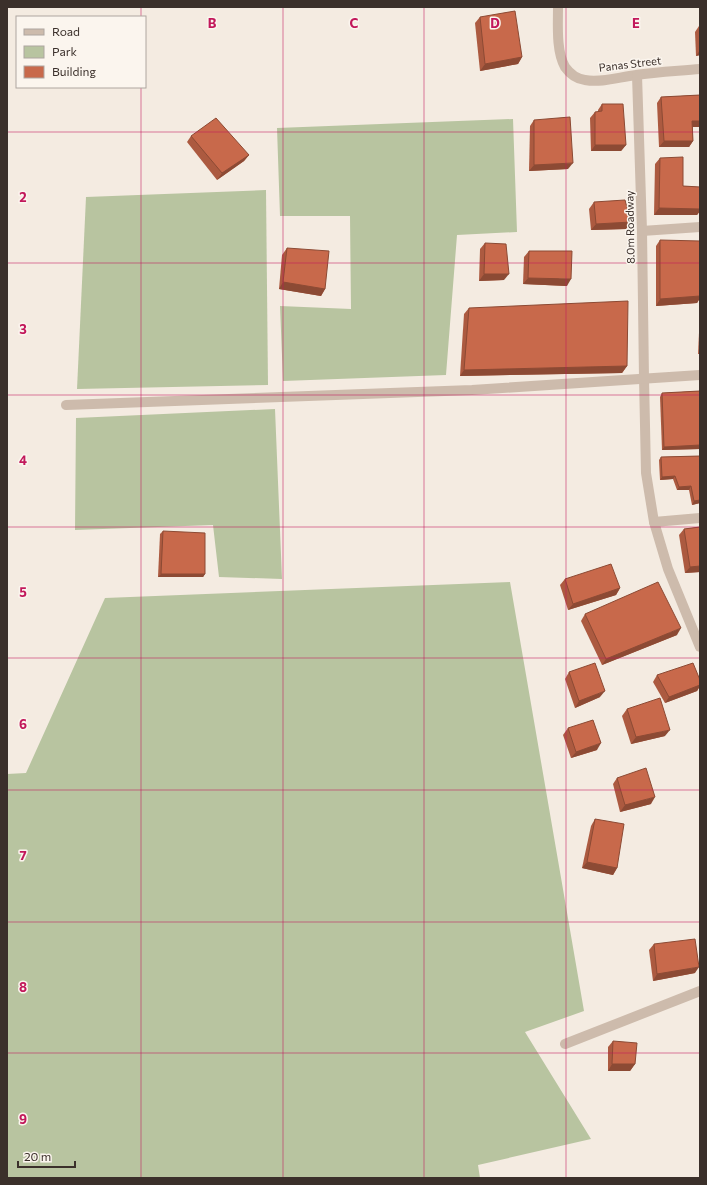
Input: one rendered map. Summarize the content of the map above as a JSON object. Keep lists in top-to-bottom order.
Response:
{
  "streets": {
    "street": ["Panas Street", "8.0m Roadway"]
  },
  "crossings": [
    ["Panas Street", "8.0m Roadway"]
  ],
  "legend": ["Road", "Park", "Building"],
  "scale_bar": "20 m",
  "grid": {
    "columns": [
      "B",
      "C",
      "D",
      "E"
    ],
    "rows": [
      "2",
      "3",
      "4",
      "5",
      "6",
      "7",
      "8",
      "9"
    ]
  }
}
